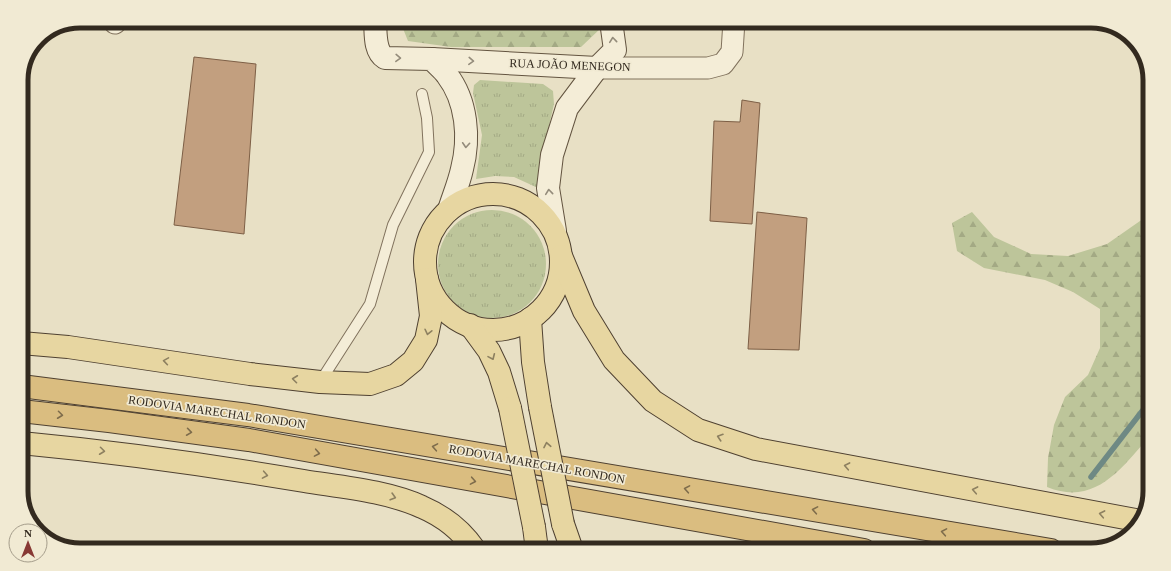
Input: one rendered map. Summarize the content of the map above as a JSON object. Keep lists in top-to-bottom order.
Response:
{
  "streets": {
    "highway": ["RODOVIA MARECHAL RONDON"],
    "main road": ["RUA JOÃO MENEGON"]
  },
  "one_way": ["RUA JOÃO MENEGON"],
  "north": "top"
}
